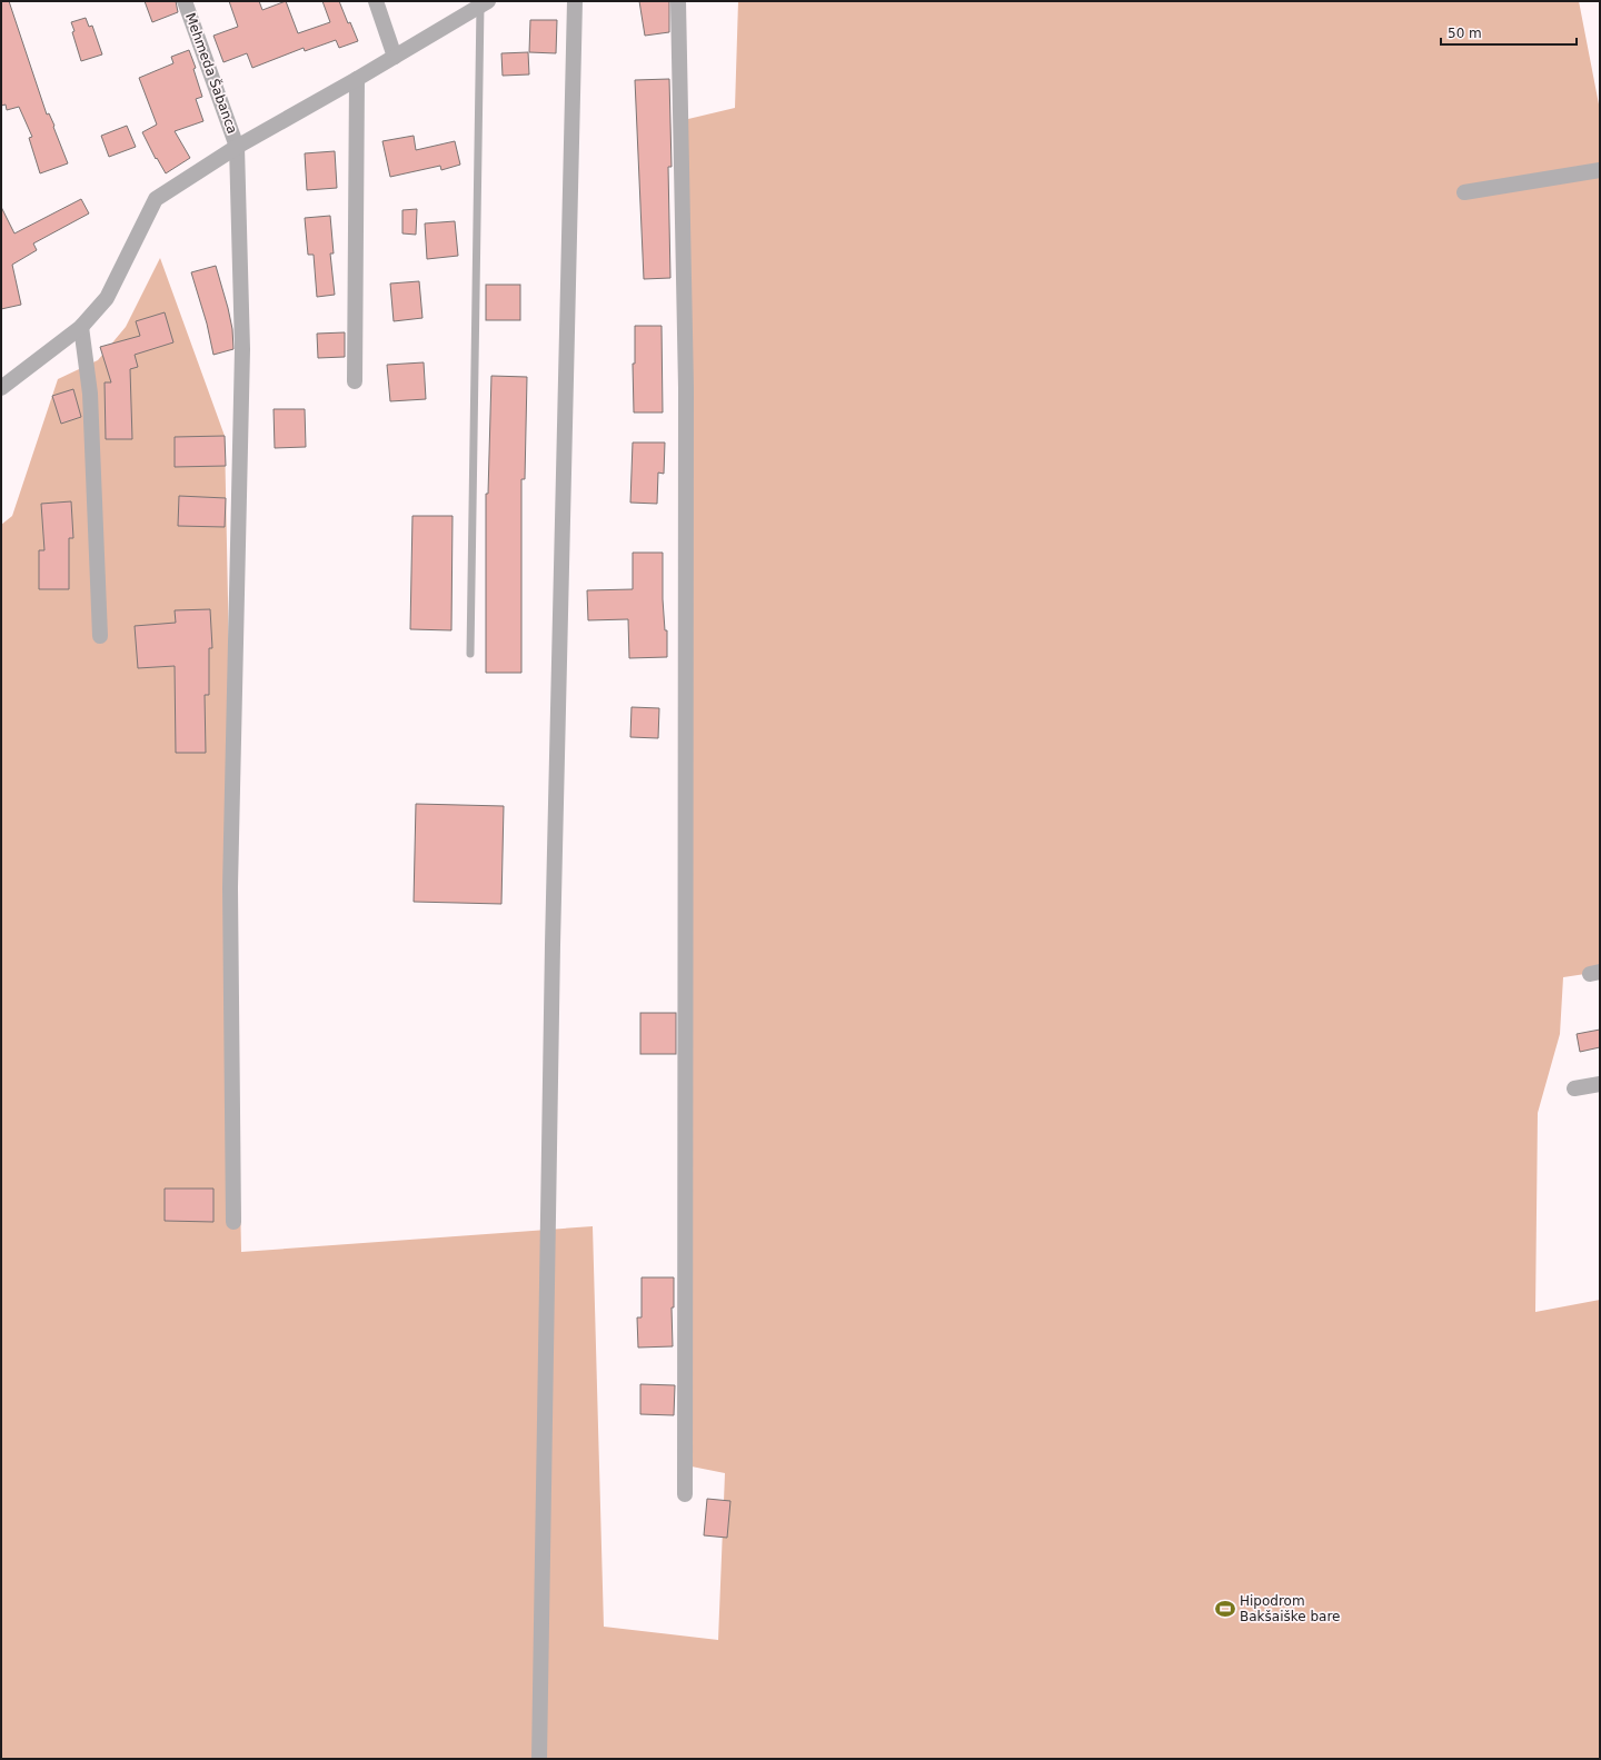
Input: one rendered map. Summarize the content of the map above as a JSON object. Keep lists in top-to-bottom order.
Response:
{
  "streets": {
    "street": ["Mehmeda Šabanca"]
  },
  "places": {
    "sports": ["Hipodrom Bakšaiške bare"]
  },
  "scale_bar": "50 m"
}
